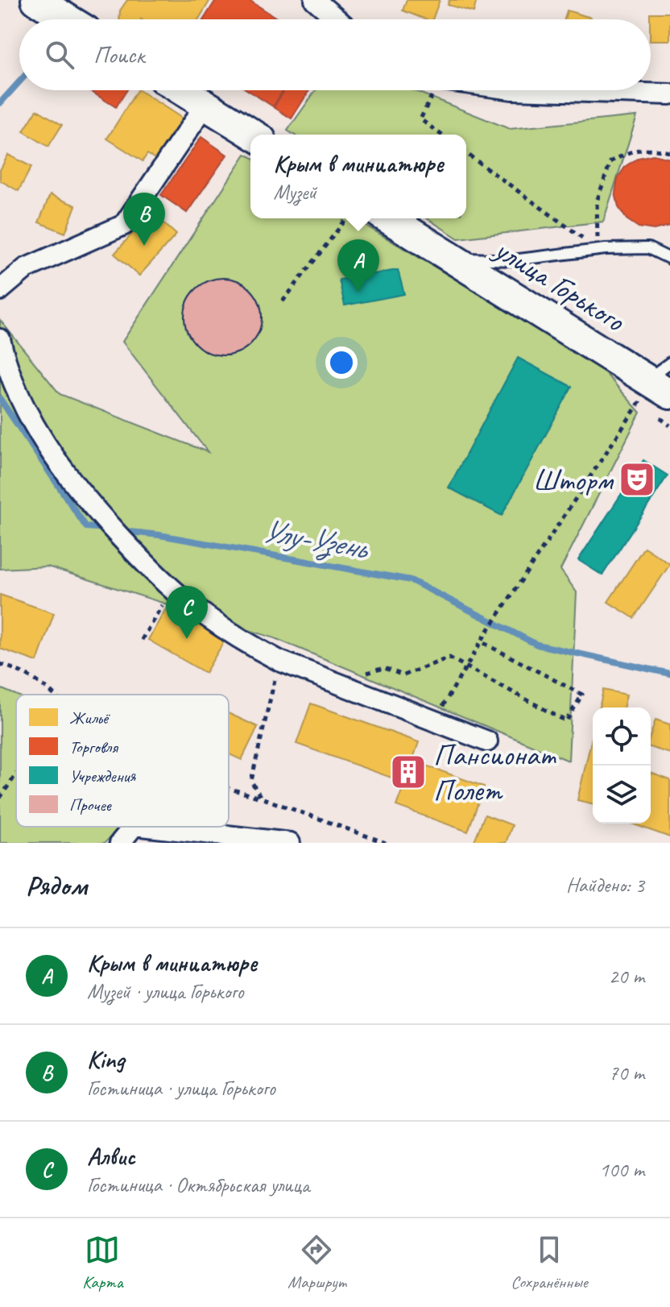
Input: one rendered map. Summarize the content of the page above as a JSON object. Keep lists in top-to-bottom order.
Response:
{
  "streets": {
    "main road": ["улица Горького"]
  },
  "water": ["Улу-Узень"],
  "places": {
    "theatre": ["Шторм"],
    "building": ["Пансионат Полет"]
  },
  "legend": [
    "Жильё",
    "Торговля",
    "Учреждения",
    "Прочее"
  ],
  "page": {
    "search": "Поиск",
    "popup": ["Крым в миниатюре", "Музей"],
    "pins": ["B", "A", "C"],
    "heading": ["Рядом", "Найдено: 3"],
    "list": [
      {
        "mark": "A",
        "name": "Крым в миниатюре",
        "note": "Музей · улица Горького",
        "value": "20 m"
      },
      {
        "mark": "B",
        "name": "King",
        "note": "Гостиница · улица Горького",
        "value": "70 m"
      },
      {
        "mark": "C",
        "name": "Алвис",
        "note": "Гостиница · Октябрьская улица",
        "value": "100 m"
      }
    ],
    "nav": ["Карта", "Маршрут", "Сохранённые"]
  }
}
